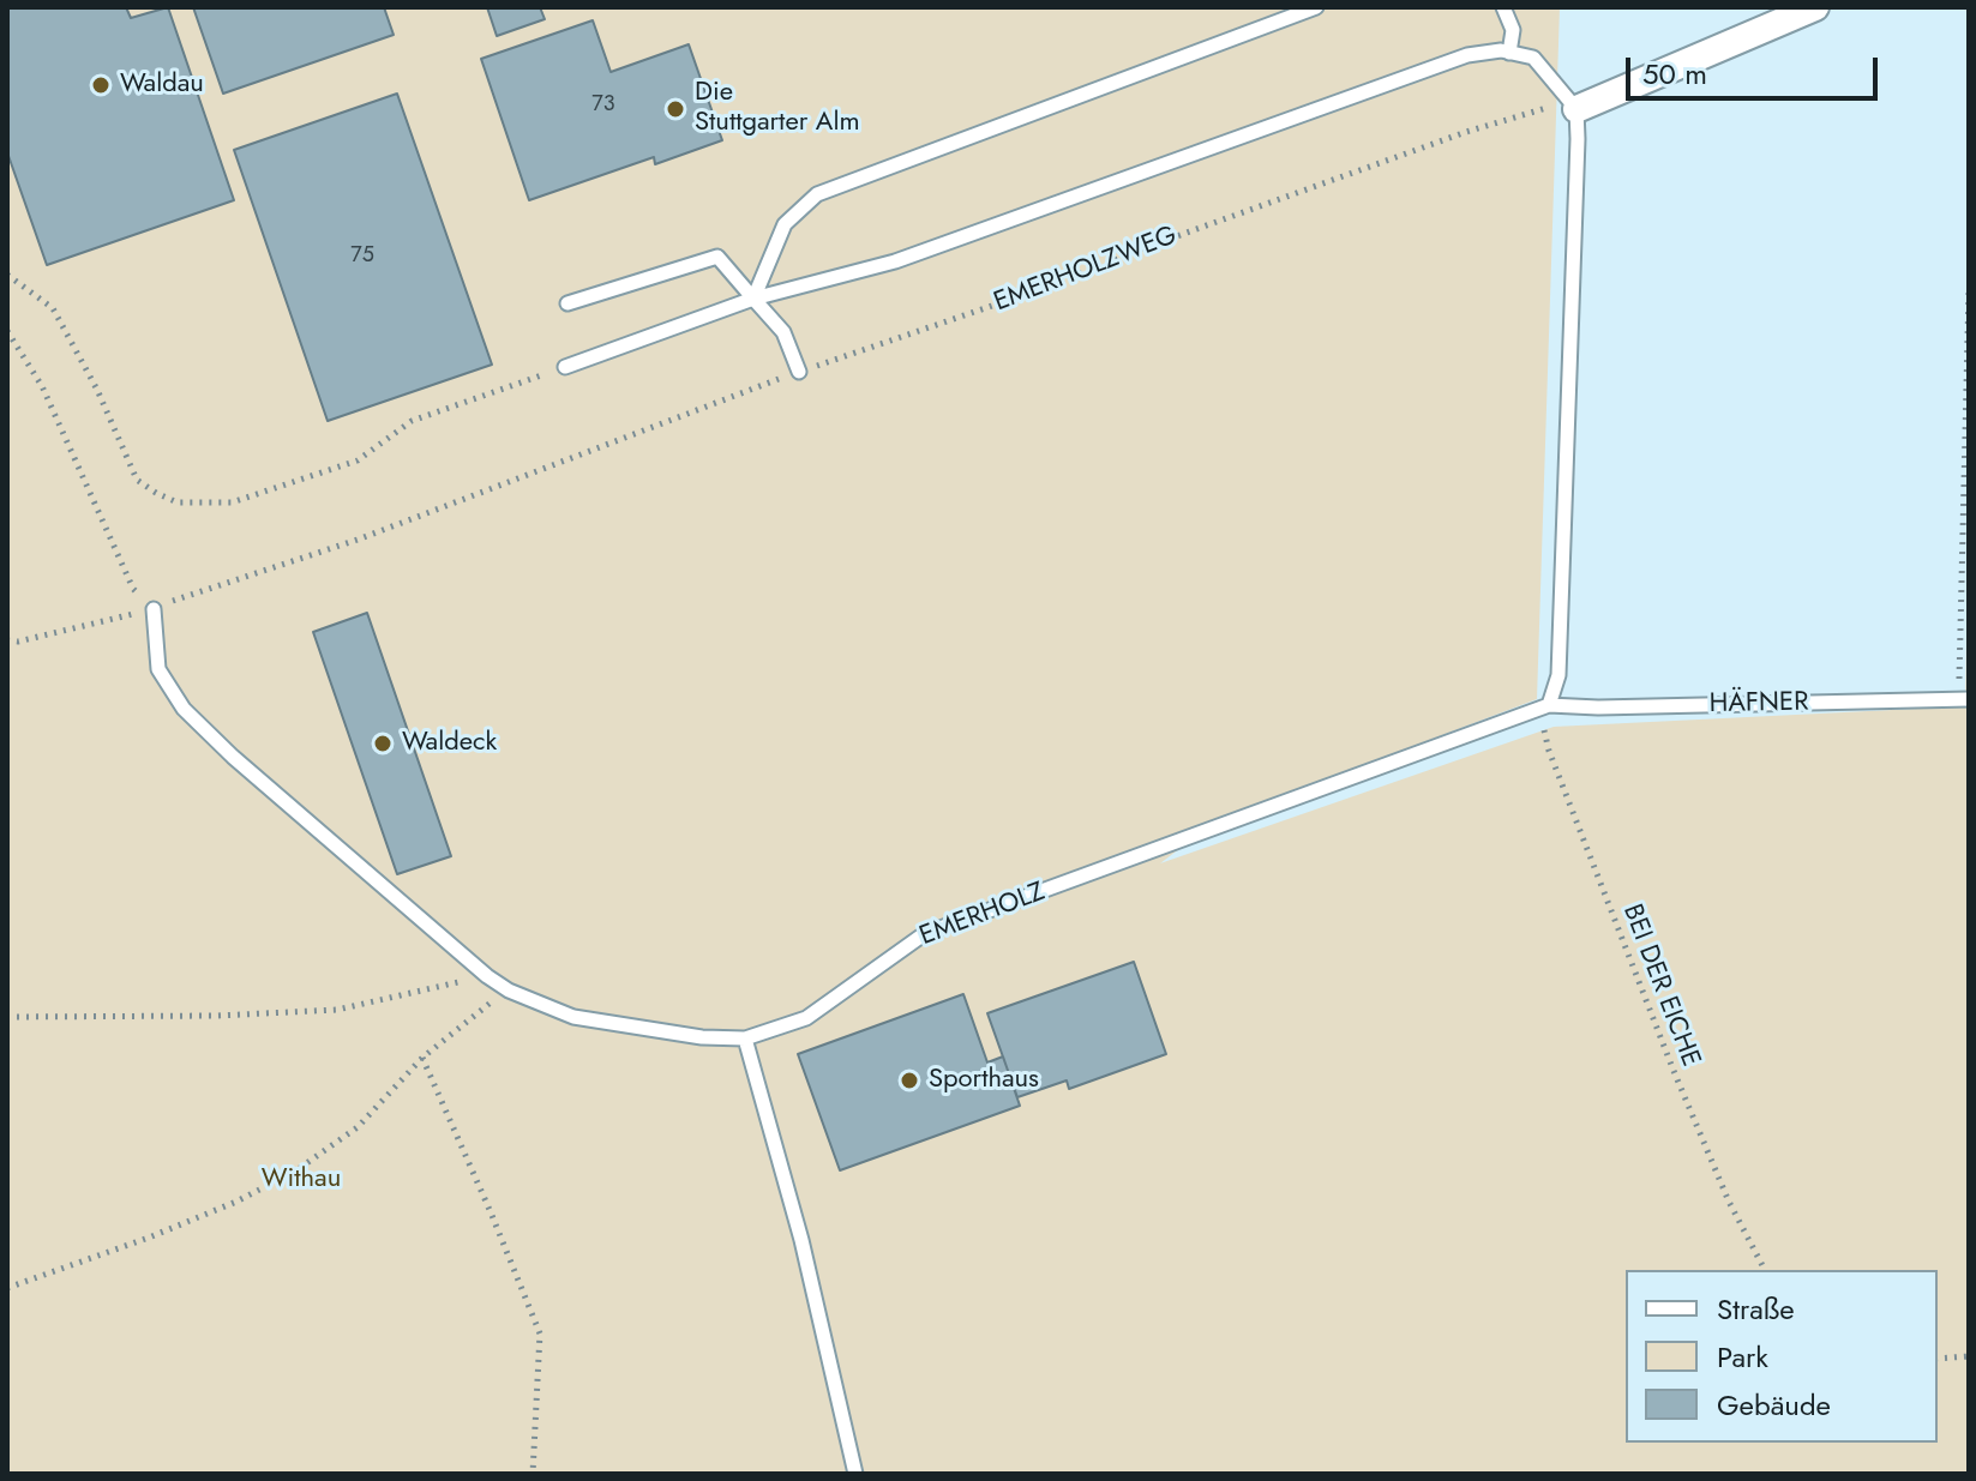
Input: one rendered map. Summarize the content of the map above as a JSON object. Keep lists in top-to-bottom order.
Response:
{
  "streets": {
    "lane": ["HÄFNER", "EMERHOLZ"],
    "path": ["EMERHOLZWEG", "BEI DER EICHE"]
  },
  "crossings": [
    ["HÄFNER", "EMERHOLZ"],
    ["HÄFNER", "BEI DER EICHE"],
    ["EMERHOLZ", "BEI DER EICHE"]
  ],
  "parks": ["Withau"],
  "places": [
    "Waldau",
    "Die Stuttgarter Alm",
    "Waldeck",
    "Sporthaus"
  ],
  "house_numbers": ["73", "75"],
  "legend": ["Straße", "Park", "Gebäude"],
  "scale_bar": "50 m"
}
